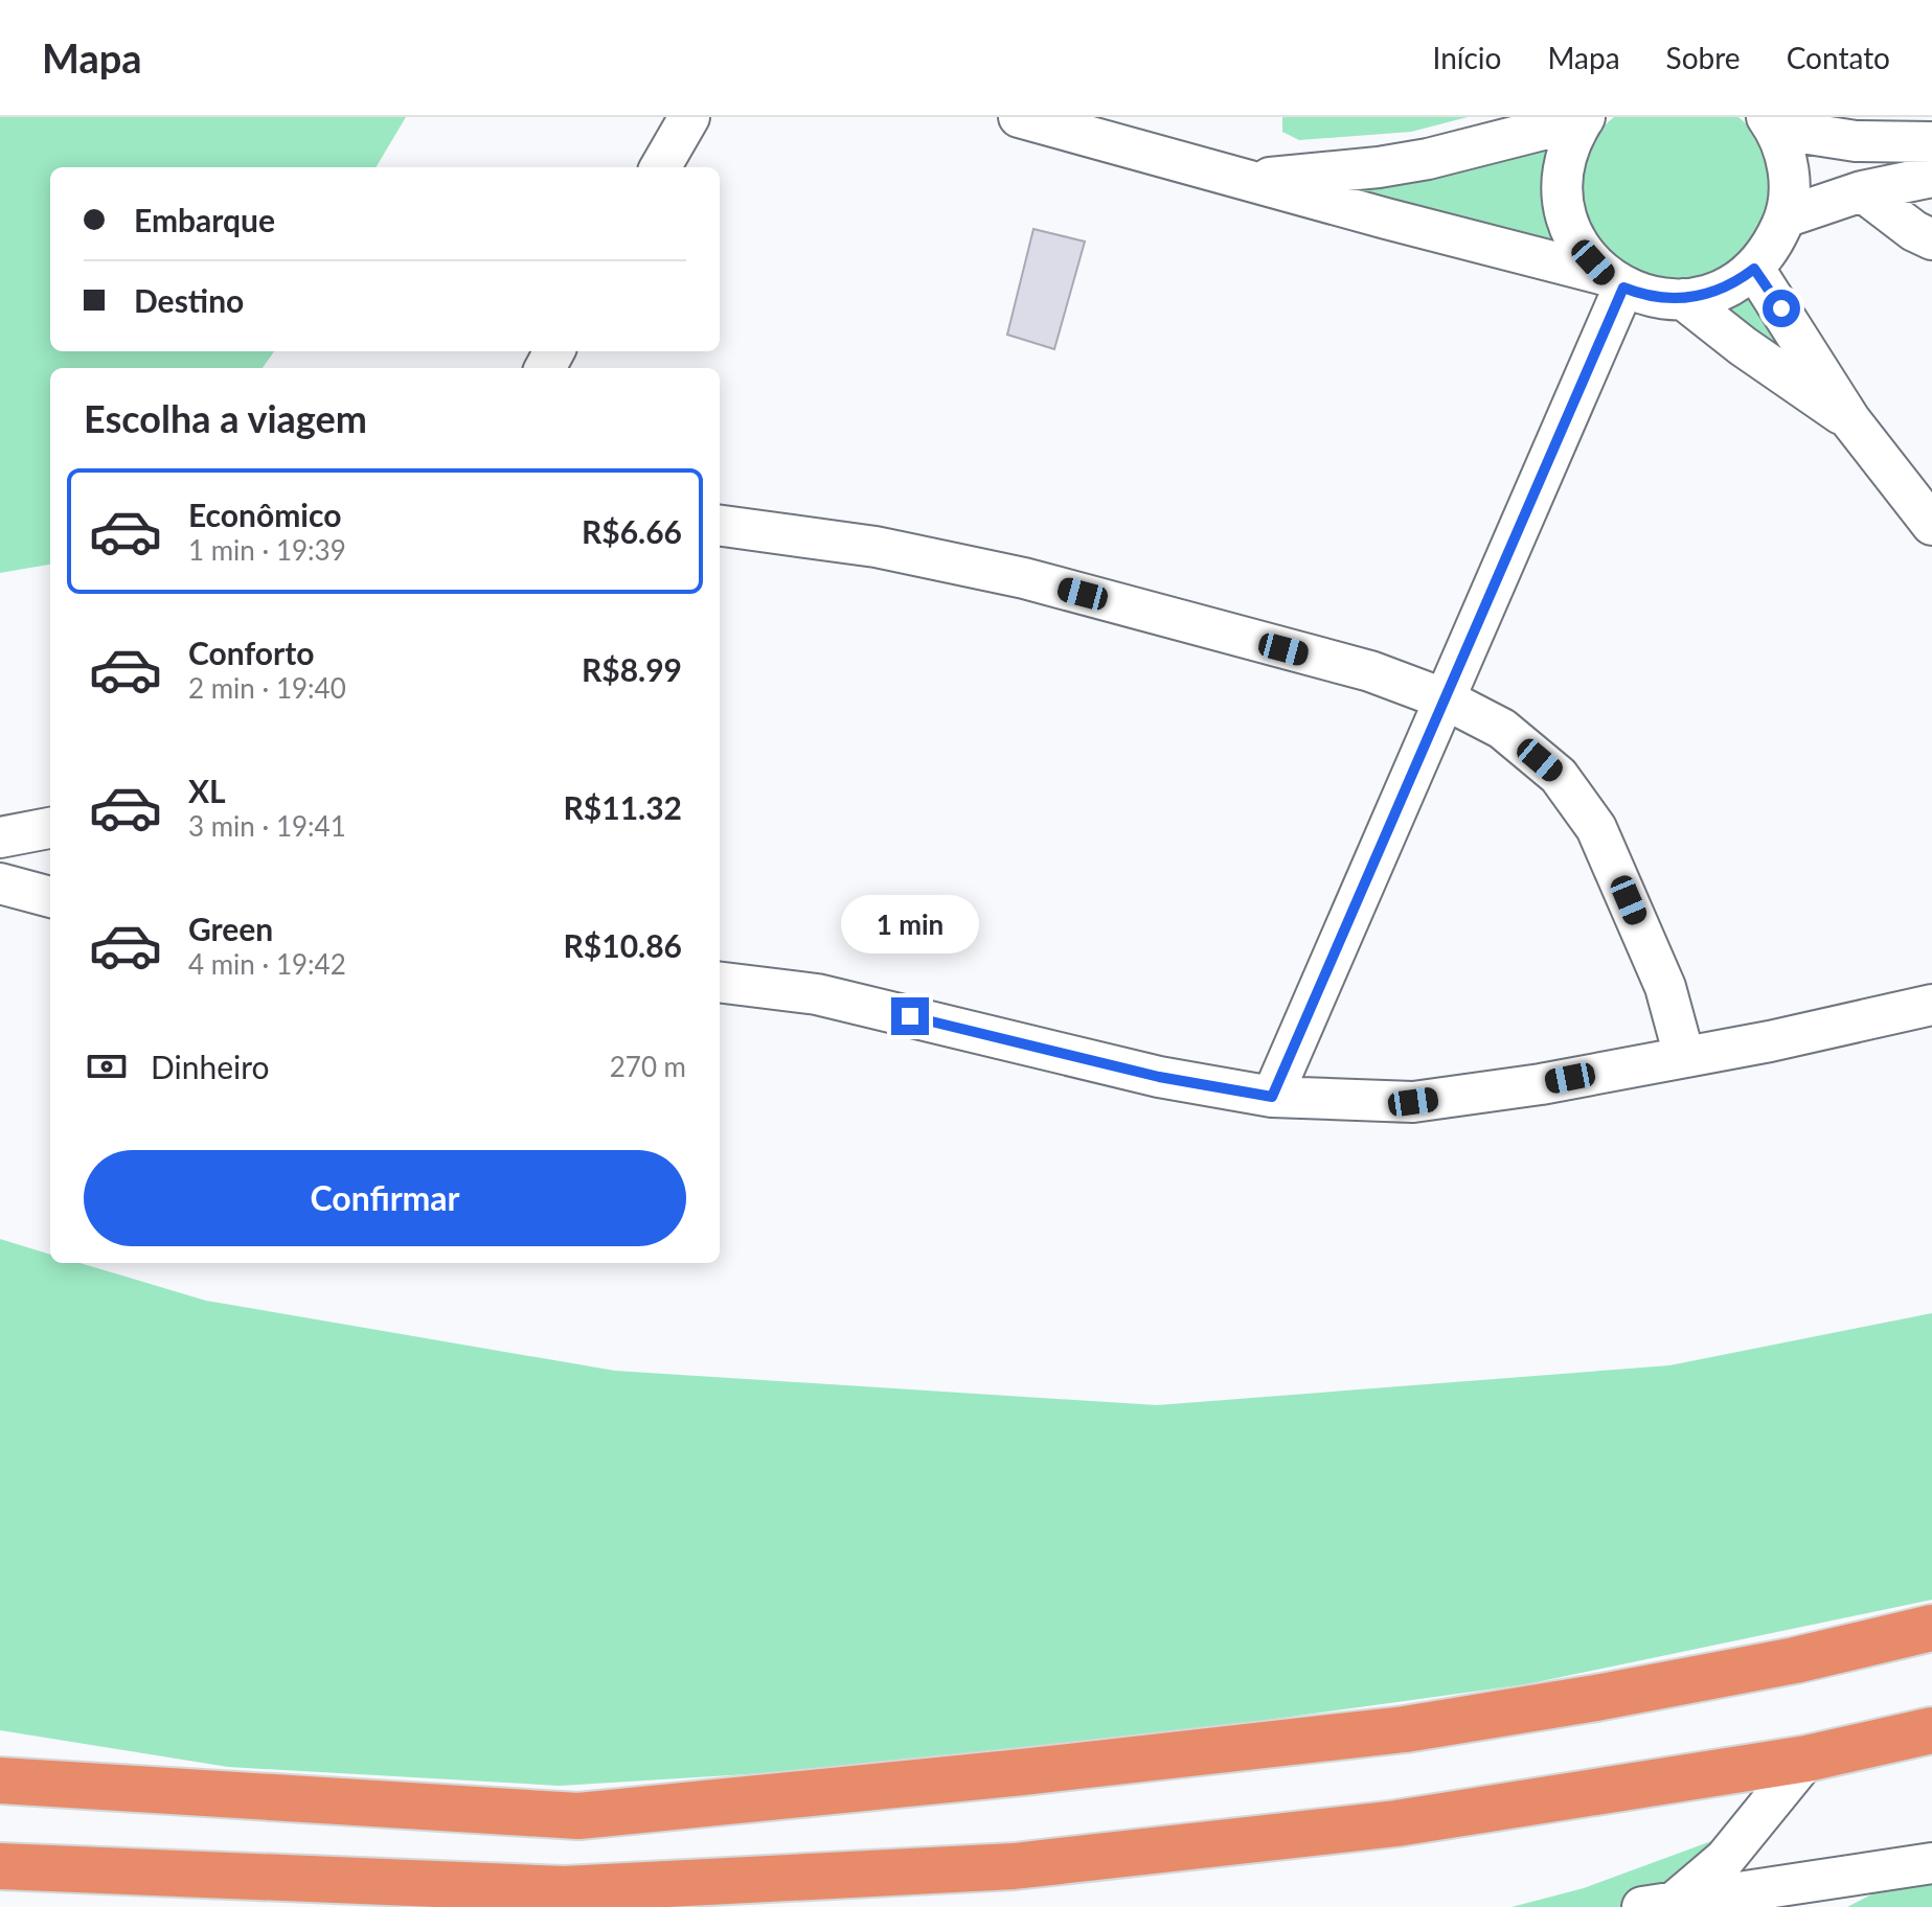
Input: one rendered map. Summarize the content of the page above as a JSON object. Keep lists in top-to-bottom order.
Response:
{
  "page": {
    "header": "Mapa",
    "nav": [
      "Início",
      "Mapa",
      "Sobre",
      "Contato"
    ],
    "banner": ["Embarque", "Destino"],
    "heading": "Escolha a viagem",
    "list": [
      {
        "name": "Econômico",
        "note": "1 min · 19:39",
        "value": "R$6.66"
      },
      {
        "name": "Conforto",
        "note": "2 min · 19:40",
        "value": "R$8.99"
      },
      {
        "name": "XL",
        "note": "3 min · 19:41",
        "value": "R$11.32"
      },
      {
        "name": "Green",
        "note": "4 min · 19:42",
        "value": "R$10.86"
      }
    ],
    "bubble": "1 min",
    "pay": ["Dinheiro", "270 m"],
    "buttons": "Confirmar"
  }
}
